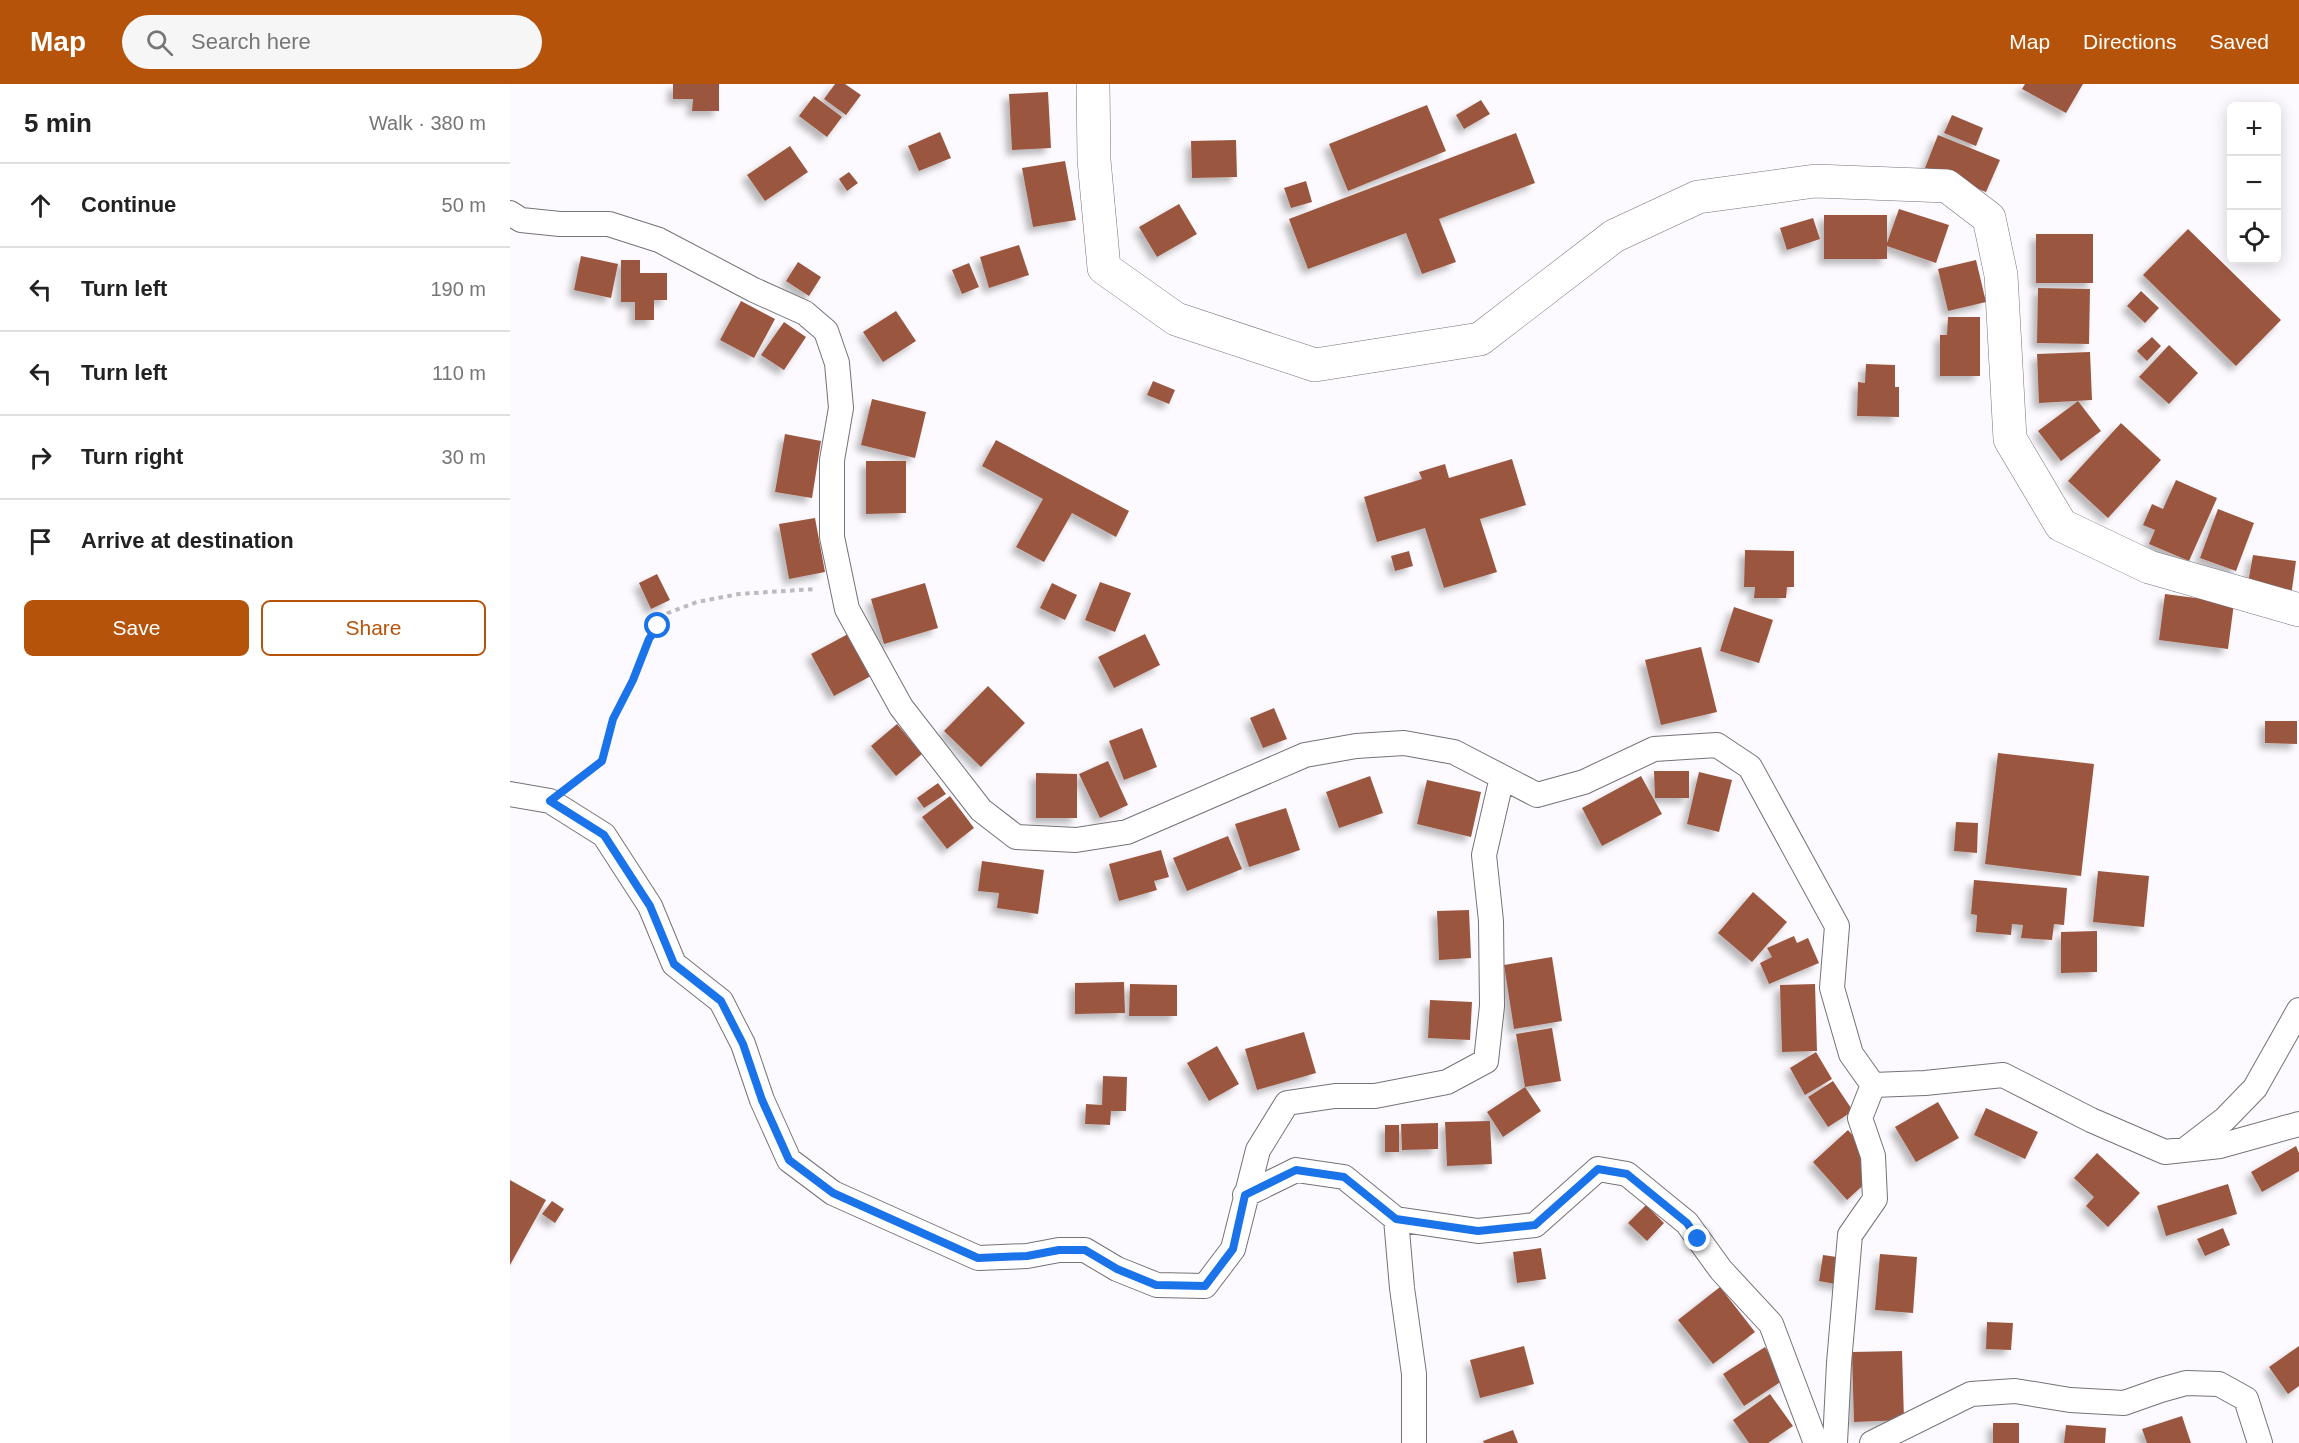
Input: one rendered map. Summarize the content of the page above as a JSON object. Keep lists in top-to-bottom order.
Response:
{
  "page": {
    "header": "Map",
    "search": "Search here",
    "nav": ["Map", "Directions", "Saved"],
    "heading": ["5 min", "Walk · 380 m"],
    "map_buttons": ["+", "−"],
    "list": [
      ["Continue", "50 m"],
      ["Turn left", "190 m"],
      ["Turn left", "110 m"],
      ["Turn right", "30 m"],
      "Arrive at destination"
    ],
    "buttons": ["Save", "Share"]
  }
}
